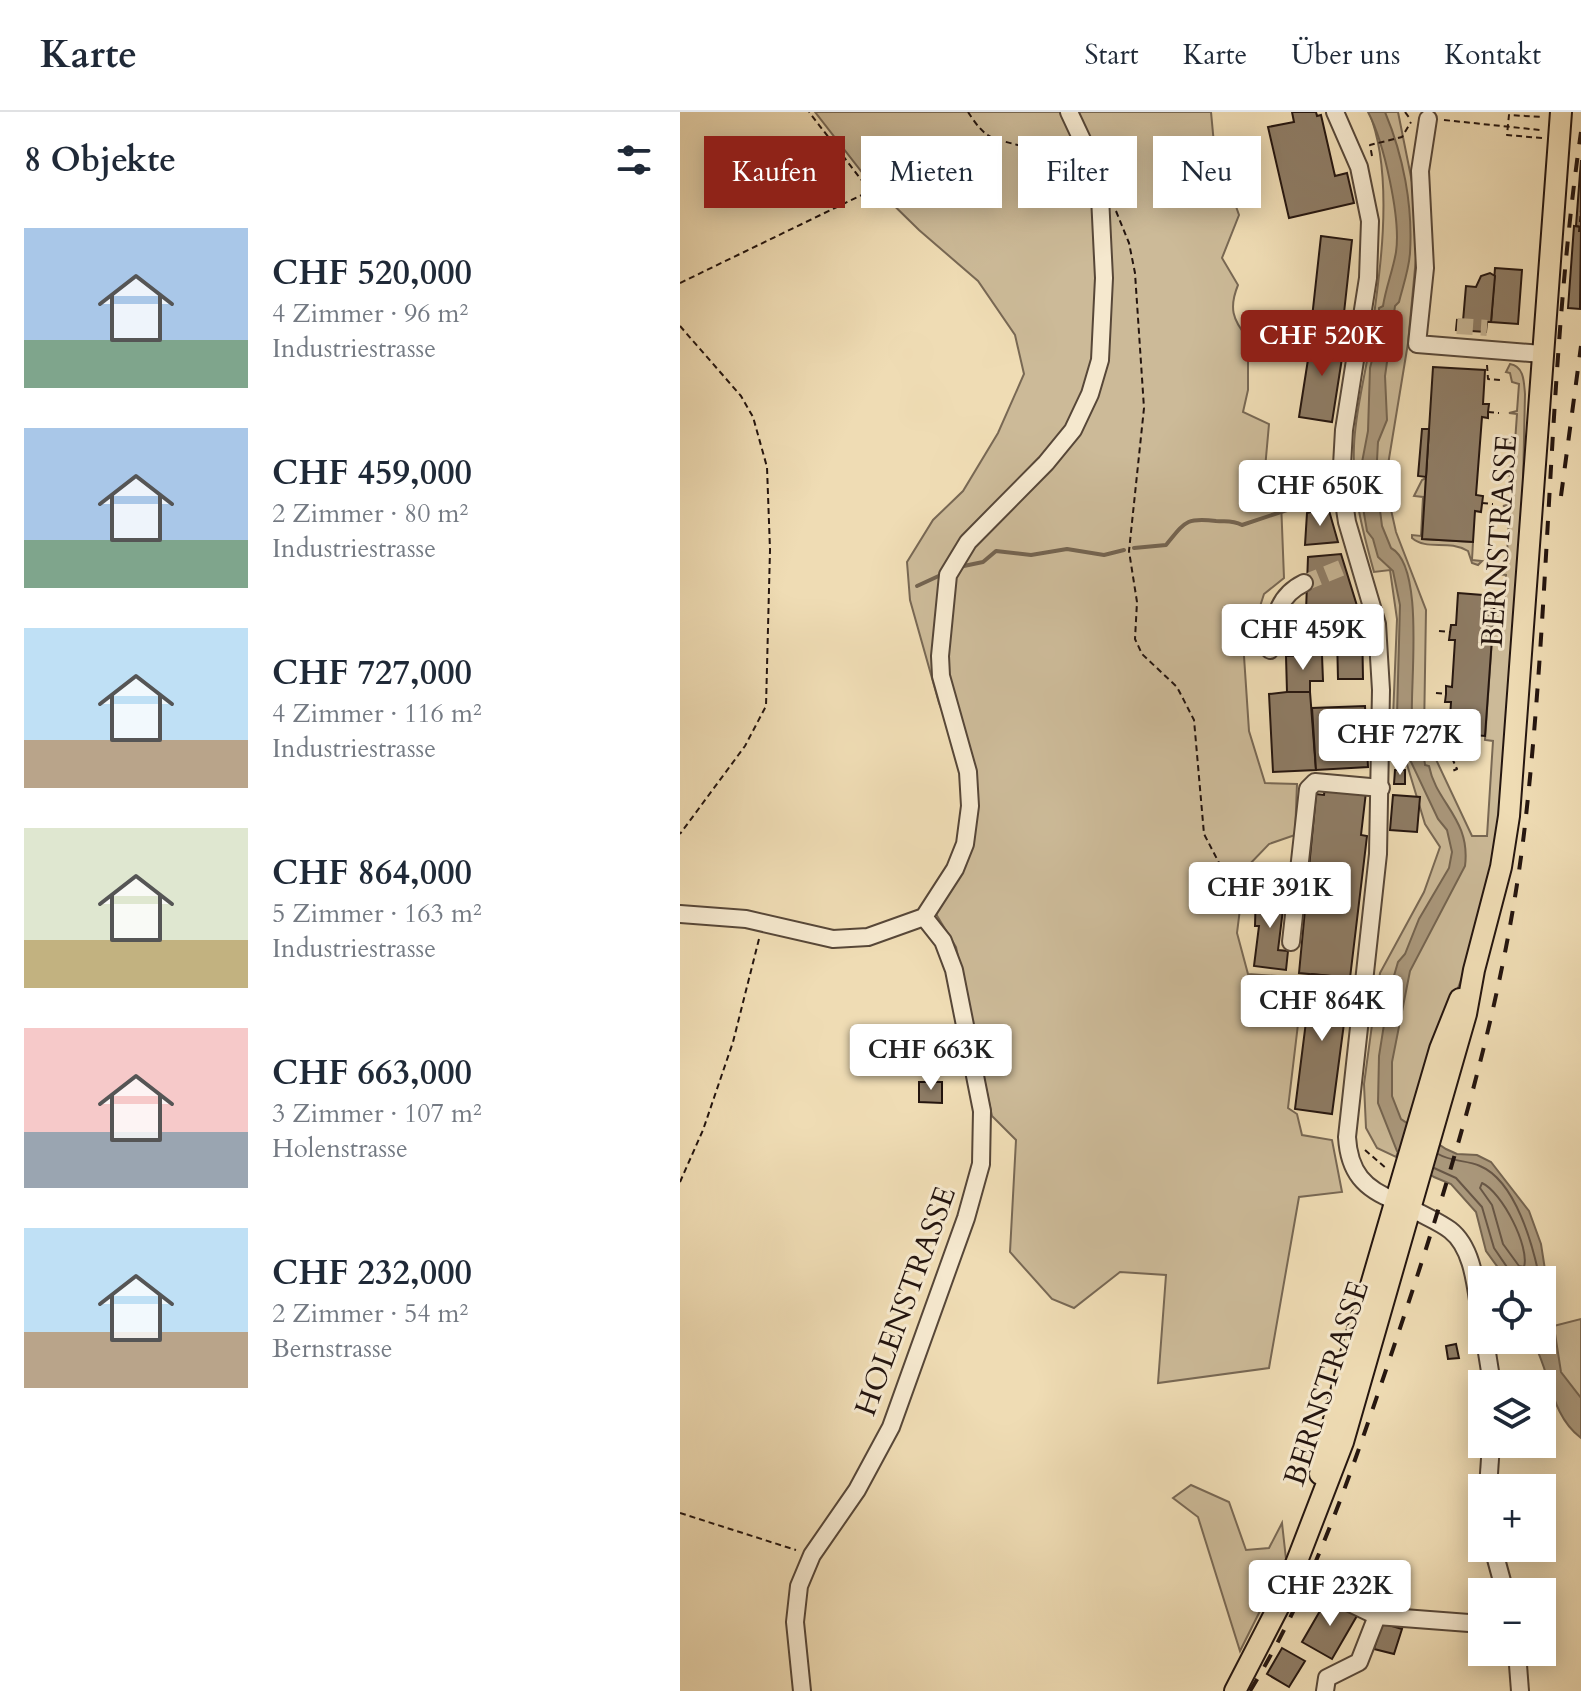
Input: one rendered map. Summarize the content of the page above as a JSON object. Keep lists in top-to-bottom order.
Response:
{
  "streets": {
    "main road": ["BERNSTRASSE"],
    "street": ["HOLENSTRASSE"]
  },
  "page": {
    "header": "Karte",
    "nav": [
      "Start",
      "Karte",
      "Über uns",
      "Kontakt"
    ],
    "heading": "8 Objekte",
    "chip": [
      "Kaufen",
      "Mieten",
      "Filter",
      "Neu"
    ],
    "list": [
      {
        "name": "CHF 520,000",
        "note": "4 Zimmer · 96 m² · Industriestrasse"
      },
      {
        "name": "CHF 459,000",
        "note": "2 Zimmer · 80 m² · Industriestrasse"
      },
      {
        "name": "CHF 727,000",
        "note": "4 Zimmer · 116 m² · Industriestrasse"
      },
      {
        "name": "CHF 864,000",
        "note": "5 Zimmer · 163 m² · Industriestrasse"
      },
      {
        "name": "CHF 663,000",
        "note": "3 Zimmer · 107 m² · Holenstrasse"
      },
      {
        "name": "CHF 232,000",
        "note": "2 Zimmer · 54 m² · Bernstrasse"
      }
    ],
    "price": [
      "CHF 520K",
      "CHF 650K",
      "CHF 459K",
      "CHF 727K",
      "CHF 391K",
      "CHF 864K",
      "CHF 663K",
      "CHF 232K"
    ],
    "map_buttons": ["+", "−"]
  }
}
